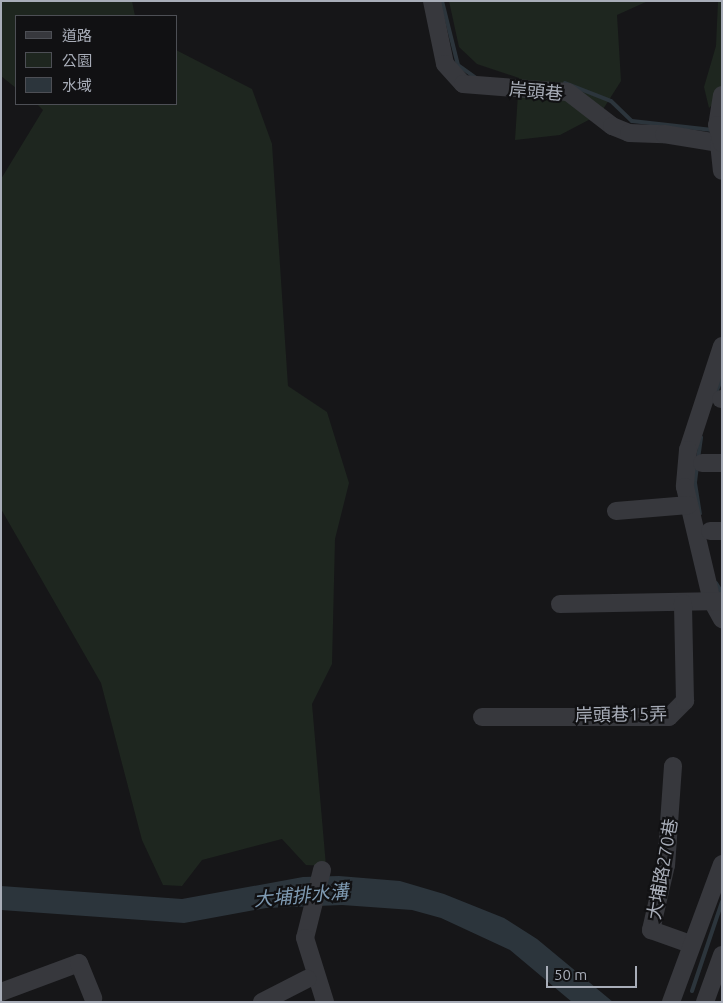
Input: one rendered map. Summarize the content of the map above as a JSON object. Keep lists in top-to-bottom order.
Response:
{
  "streets": {
    "street": ["岸頭巷", "岸頭巷15弄", "大埔路270巷"]
  },
  "water": ["大埔排水溝"],
  "legend": ["道路", "公園", "水域"],
  "scale_bar": "50 m"
}
